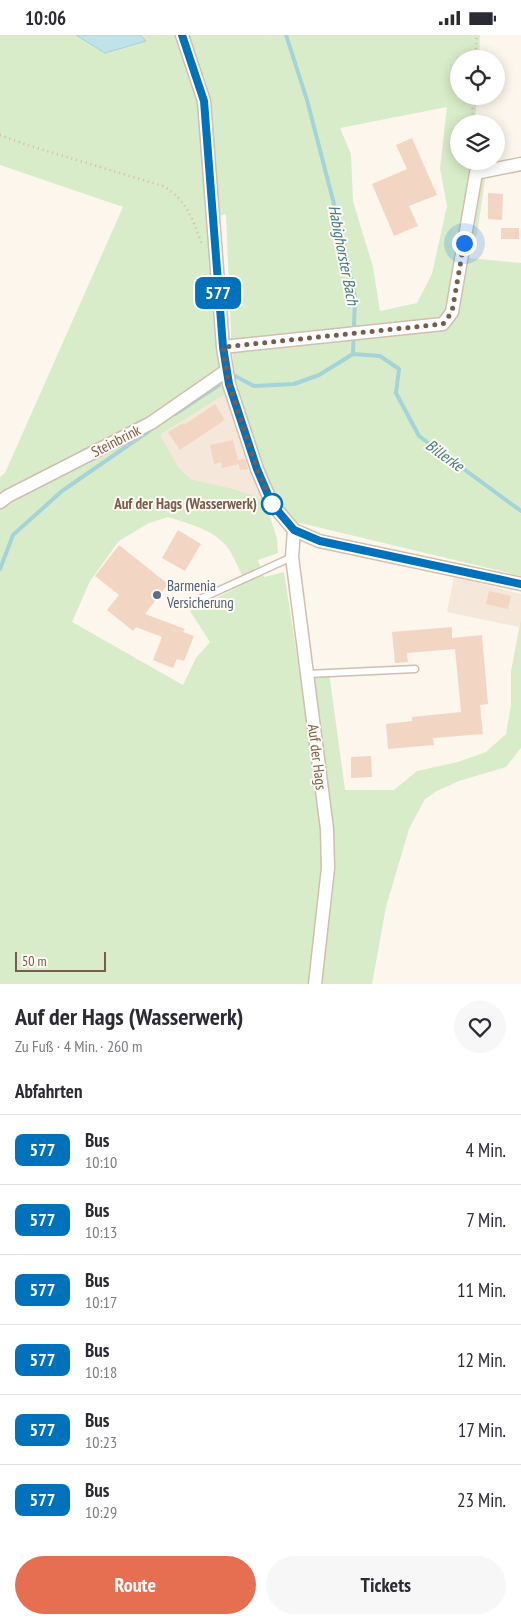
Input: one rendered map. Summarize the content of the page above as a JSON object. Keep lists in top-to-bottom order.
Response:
{
  "streets": {
    "street": ["Steinbrink", "Auf der Hags"]
  },
  "water": ["Habighorster Bach", "Billerke"],
  "places": ["Auf der Hags (Wasserwerk)", "Barmenia Versicherung"],
  "lines": ["bus line 577"],
  "scale_bar": "50 m",
  "page": {
    "status": "10:06",
    "on_map": "577",
    "scale": "50 m",
    "heading": [
      ["Auf der Hags (Wasserwerk)", "Zu Fuß · 4 Min. · 260 m"],
      "Abfahrten"
    ],
    "list": [
      {
        "mark": "577",
        "name": "Bus",
        "note": "10:10",
        "value": "4 Min."
      },
      {
        "mark": "577",
        "name": "Bus",
        "note": "10:13",
        "value": "7 Min."
      },
      {
        "mark": "577",
        "name": "Bus",
        "note": "10:17",
        "value": "11 Min."
      },
      {
        "mark": "577",
        "name": "Bus",
        "note": "10:18",
        "value": "12 Min."
      },
      {
        "mark": "577",
        "name": "Bus",
        "note": "10:23",
        "value": "17 Min."
      },
      {
        "mark": "577",
        "name": "Bus",
        "note": "10:29",
        "value": "23 Min."
      }
    ],
    "buttons": ["Route", "Tickets"]
  }
}
